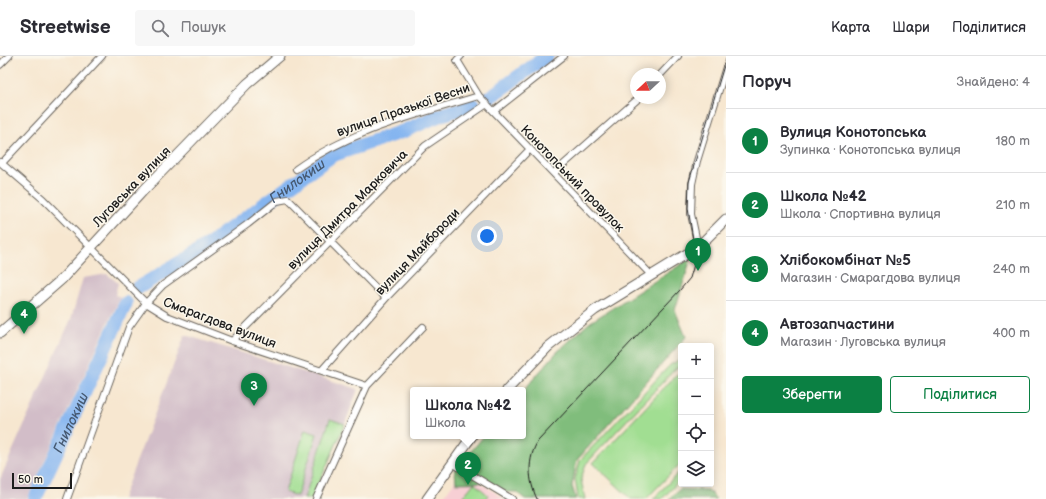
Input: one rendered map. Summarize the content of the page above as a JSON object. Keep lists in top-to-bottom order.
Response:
{
  "streets": {
    "street": [
      "вулиця Празької Весни",
      "Конотопський провулок",
      "Луговська вулиця",
      "вулиця Дмитра Марковича",
      "вулиця Майбороди",
      "Смарагдова вулиця"
    ]
  },
  "crossings": [
    ["вулиця Празької Весни", "Конотопський провулок"],
    ["Конотопський провулок", "вулиця Дмитра Марковича"],
    ["Конотопський провулок", "вулиця Майбороди"],
    ["Луговська вулиця", "Смарагдова вулиця"],
    ["вулиця Дмитра Марковича", "Смарагдова вулиця"],
    ["вулиця Майбороди", "Смарагдова вулиця"]
  ],
  "water": ["Гнилокиш"],
  "scale_bar": "50 m",
  "north": "left",
  "page": {
    "header": "Streetwise",
    "search": "Пошук",
    "nav": ["Карта", "Шари", "Поділитися"],
    "heading": ["Поруч", "Знайдено: 4"],
    "list": [
      {
        "mark": "1",
        "name": "Вулиця Конотопська",
        "note": "Зупинка · Конотопська вулиця",
        "value": "180 m"
      },
      {
        "mark": "2",
        "name": "Школа №42",
        "note": "Школа · Спортивна вулиця",
        "value": "210 m"
      },
      {
        "mark": "3",
        "name": "Хлібокомбінат №5",
        "note": "Магазин · Смарагдова вулиця",
        "value": "240 m"
      },
      {
        "mark": "4",
        "name": "Автозапчастини",
        "note": "Магазин · Луговська вулиця",
        "value": "400 m"
      }
    ],
    "pins": [
      "1",
      "4",
      "3",
      "2"
    ],
    "map_buttons": ["+", "−"],
    "buttons": ["Зберегти", "Поділитися"],
    "popup": ["Школа №42", "Школа"],
    "scale": "50 m"
  }
}
